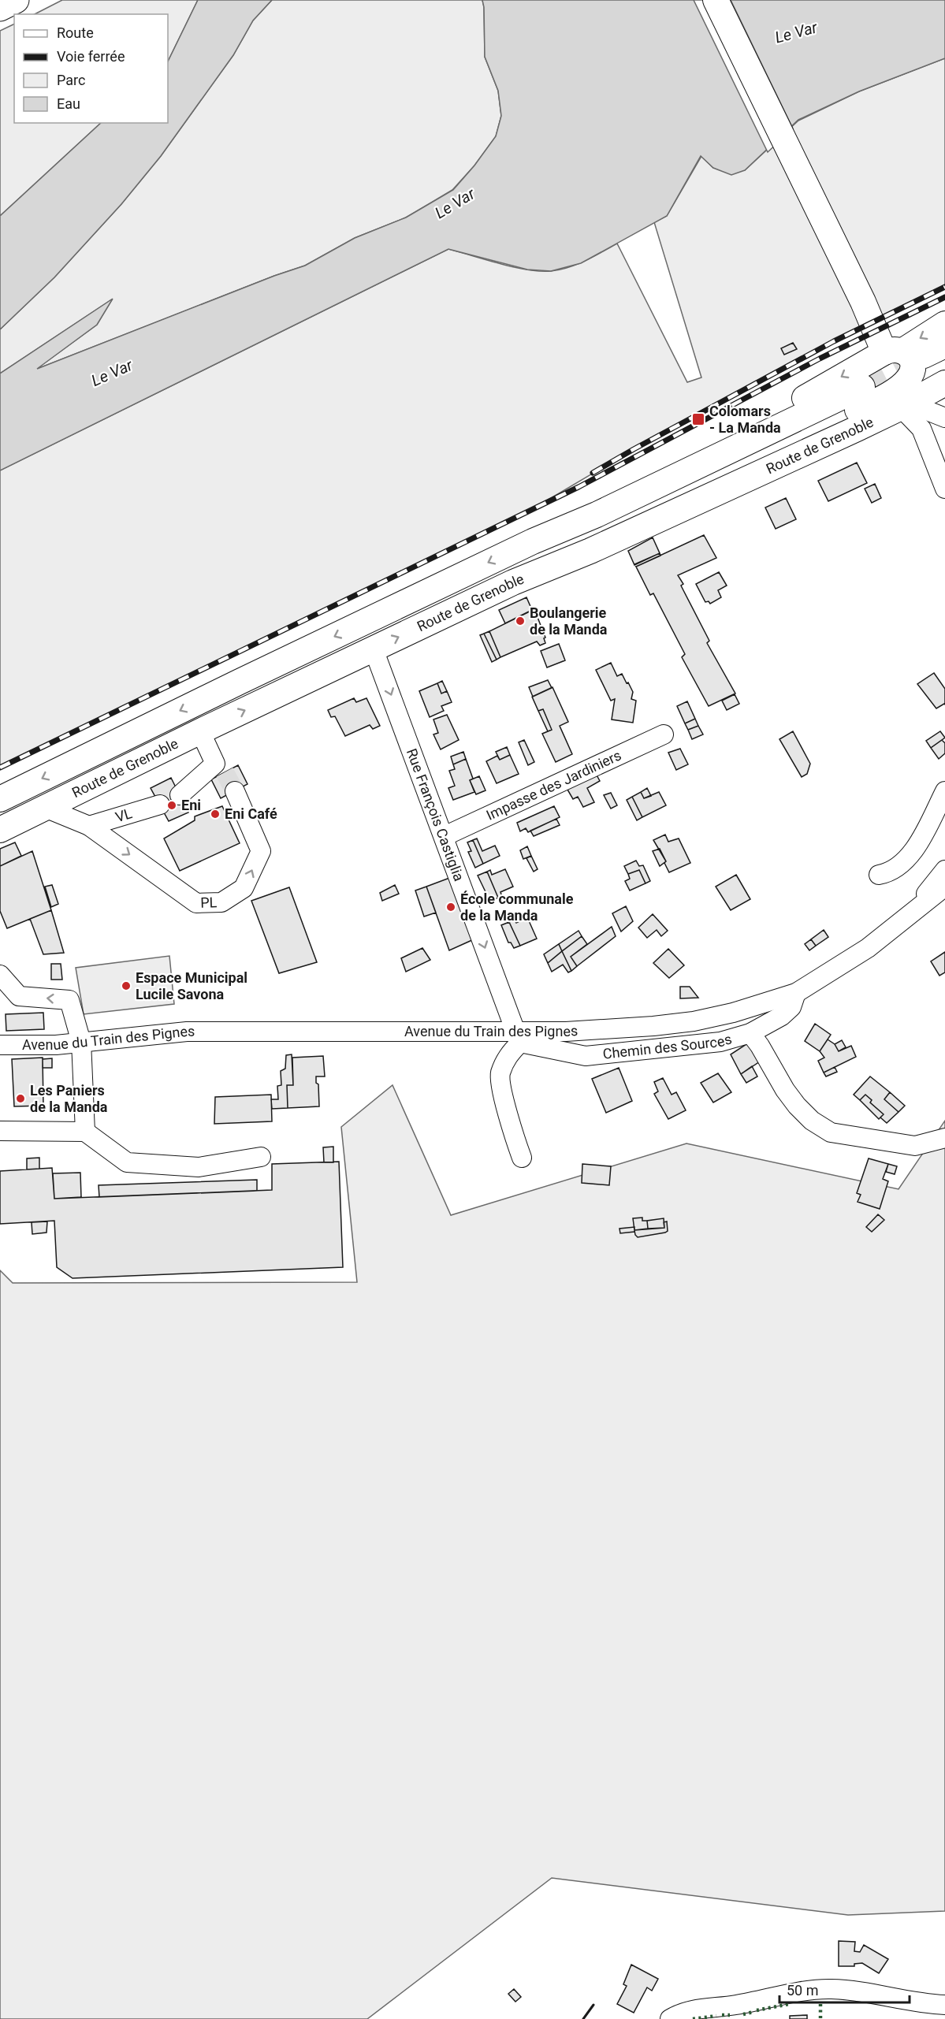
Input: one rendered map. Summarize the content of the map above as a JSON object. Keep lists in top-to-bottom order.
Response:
{
  "streets": {
    "main road": ["Route de Grenoble"],
    "street": [
      "Impasse des Jardiniers",
      "Rue François Castiglia",
      "VL",
      "PL",
      "Avenue du Train des Pignes",
      "Chemin des Sources"
    ]
  },
  "crossings": [
    ["Route de Grenoble", "Rue François Castiglia"],
    ["Route de Grenoble", "PL"],
    ["Impasse des Jardiniers", "Rue François Castiglia"],
    ["Rue François Castiglia", "Avenue du Train des Pignes"],
    ["Rue François Castiglia", "Chemin des Sources"],
    ["VL", "PL"],
    ["Avenue du Train des Pignes", "Chemin des Sources"]
  ],
  "one_way": ["Rue François Castiglia"],
  "water": ["Le Var"],
  "places": {
    "transit": ["Colomars - La Manda"],
    "other": [
      "Boulangerie de la Manda",
      "Eni",
      "Eni Café",
      "École communale de la Manda",
      "Espace Municipal Lucile Savona",
      "Les Paniers de la Manda"
    ]
  },
  "legend": [
    "Route",
    "Voie ferrée",
    "Parc",
    "Eau"
  ],
  "scale_bar": "50 m"
}
